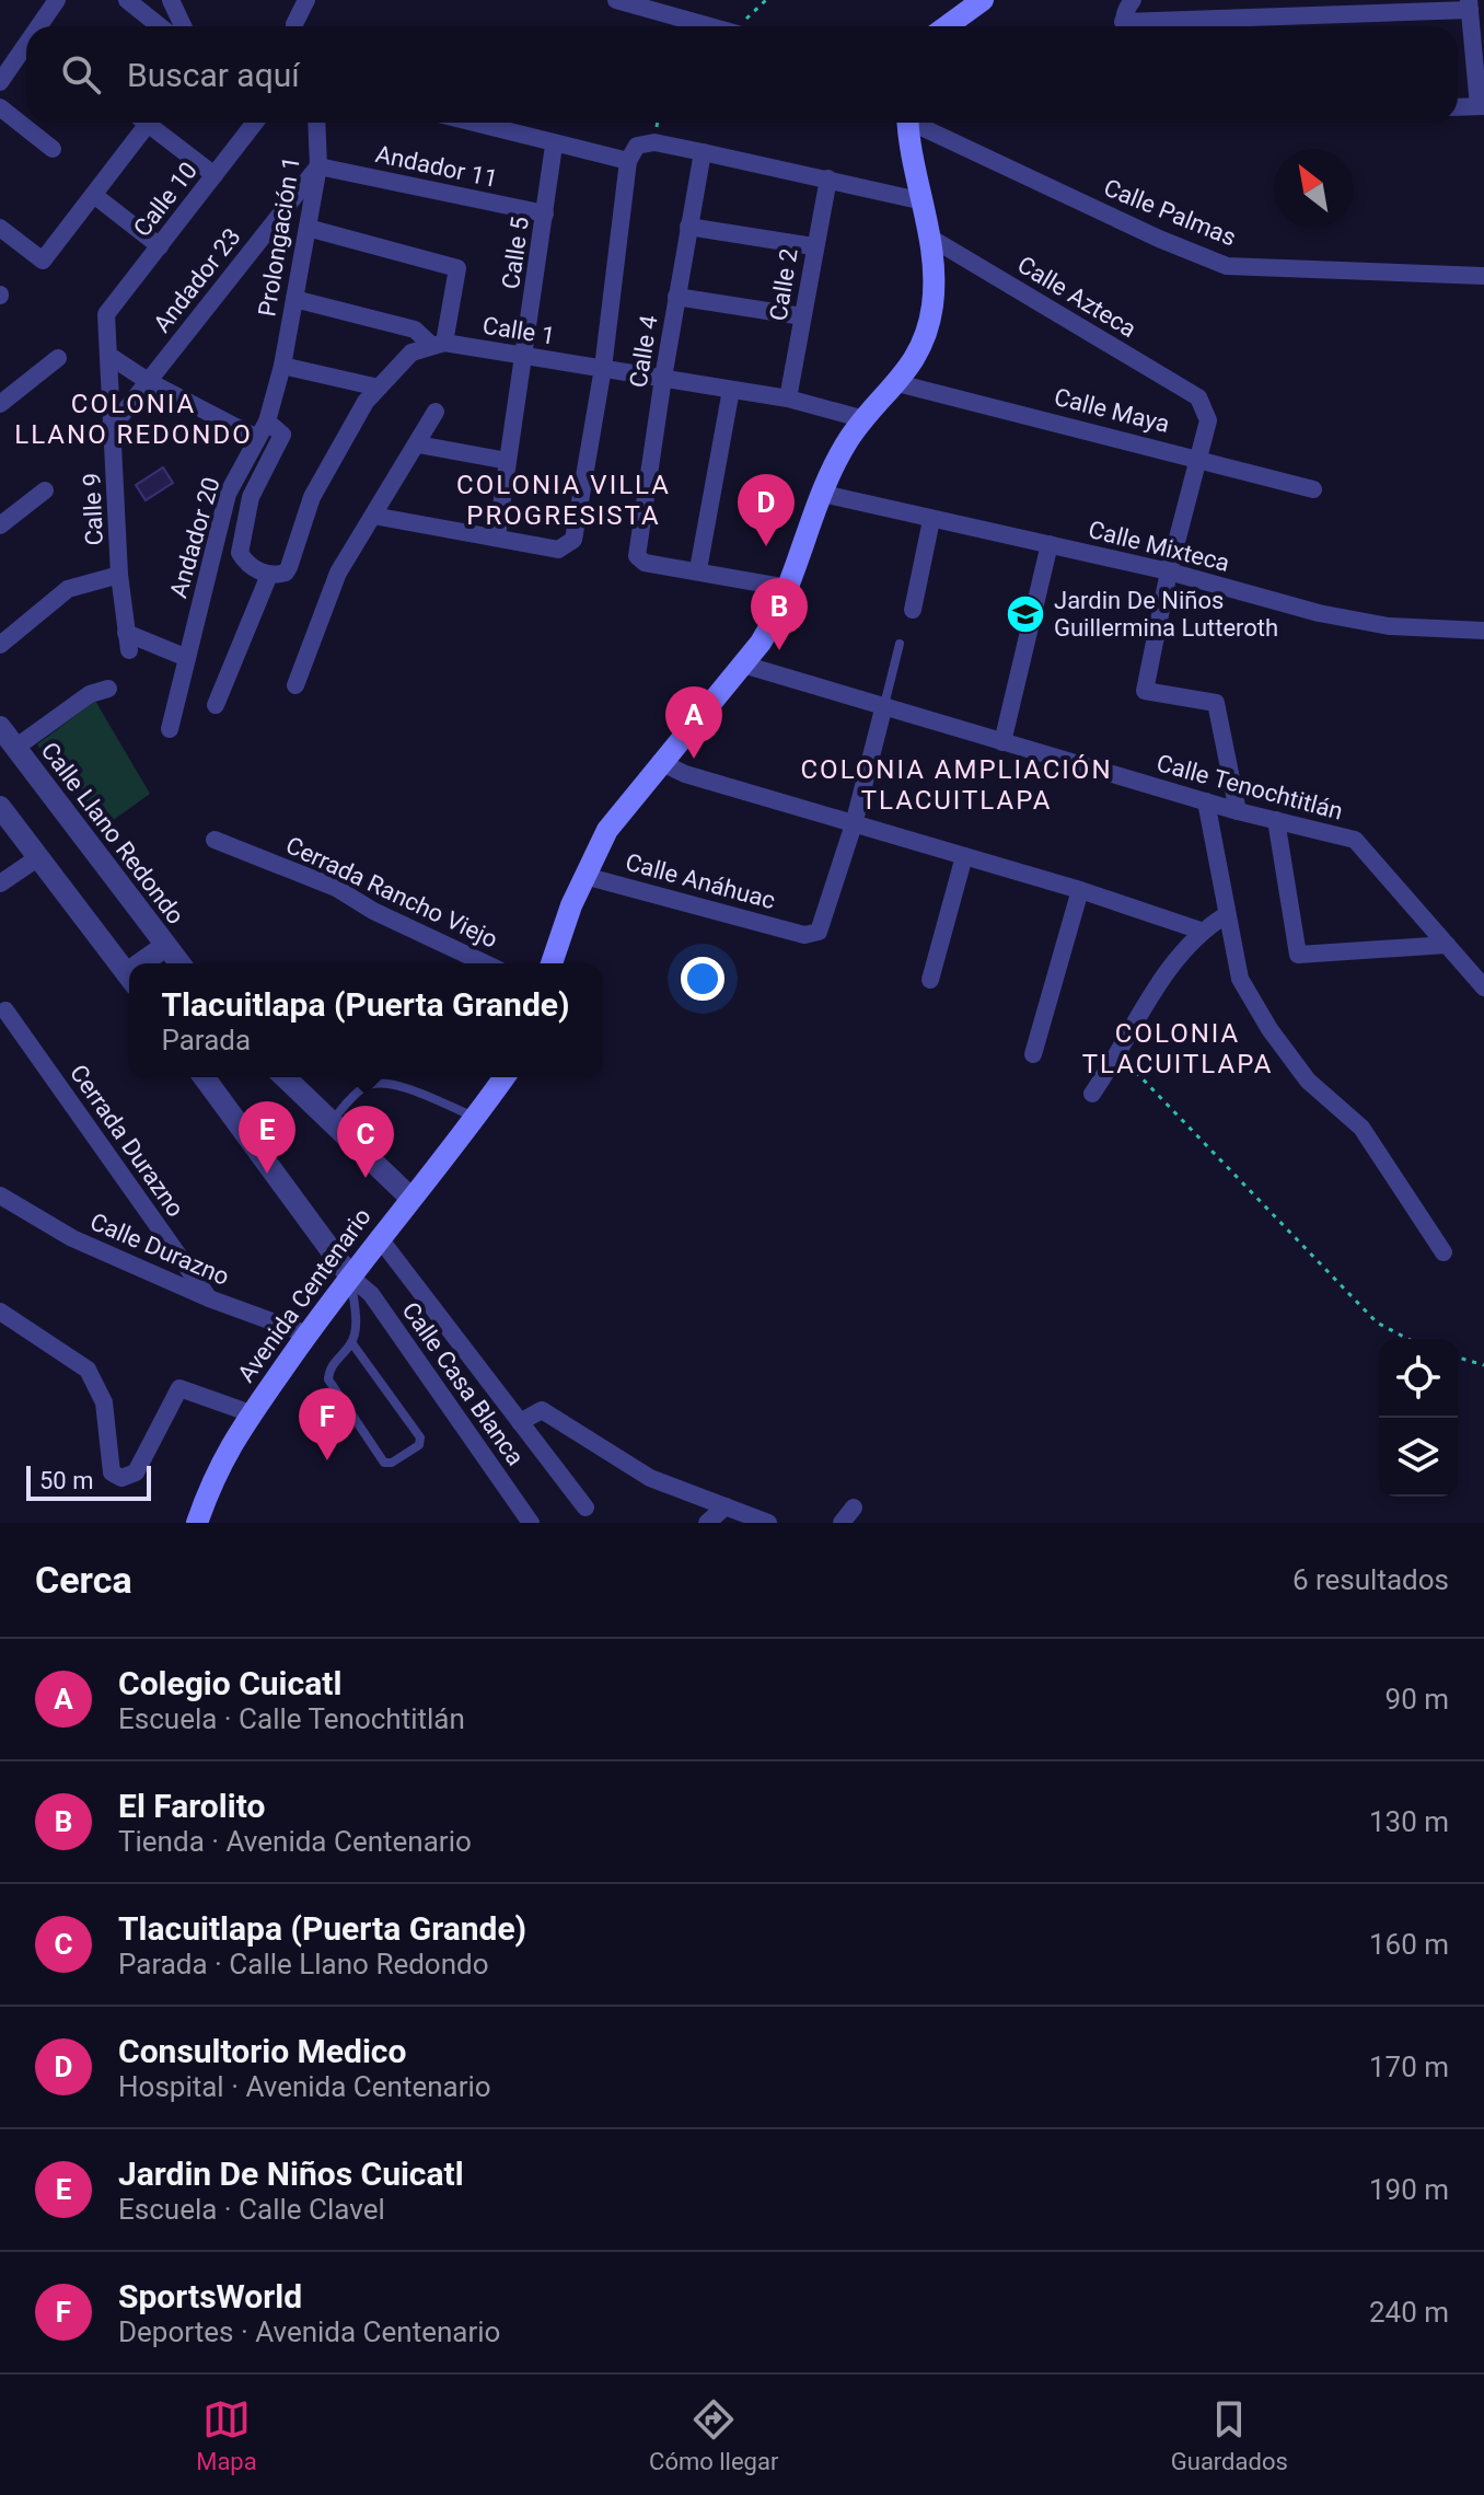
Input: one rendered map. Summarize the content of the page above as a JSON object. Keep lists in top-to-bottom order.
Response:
{
  "streets": {
    "main road": ["Avenida Centenario"],
    "street": [
      "Andador 11",
      "Calle 10",
      "Calle Palmas",
      "Prolongación 1",
      "Calle 5",
      "Andador 23",
      "Calle 2",
      "Calle Azteca",
      "Calle 1",
      "Calle 4",
      "Calle Maya",
      "Calle 9",
      "Andador 20",
      "Calle Mixteca",
      "Calle Tenochtitlán",
      "Calle Llano Redondo",
      "Calle Anáhuac",
      "Cerrada Rancho Viejo",
      "Cerrada Durazno",
      "Calle Durazno",
      "Calle Casa Blanca"
    ]
  },
  "crossings": [
    ["Andador 11", "Prolongación 1"],
    ["Andador 11", "Calle 5"],
    ["Andador 11", "Andador 23"],
    ["Calle 10", "Calle 9"],
    ["Prolongación 1", "Andador 23"],
    ["Prolongación 1", "Andador 20"],
    ["Calle 5", "Calle 1"],
    ["Calle 5", "Calle 4"],
    ["Andador 23", "Calle 9"],
    ["Calle 2", "Calle 1"],
    ["Calle Azteca", "Calle Maya"],
    ["Calle 1", "Calle 4"],
    ["Calle 9", "Andador 20"],
    ["Cerrada Durazno", "Calle Durazno"],
    ["Calle Durazno", "Avenida Centenario"],
    ["Avenida Centenario", "Calle Casa Blanca"]
  ],
  "districts": [
    "COLONIA LLANO REDONDO",
    "COLONIA VILLA PROGRESISTA",
    "COLONIA AMPLIACIÓN TLACUITLAPA",
    "COLONIA TLACUITLAPA"
  ],
  "places": {
    "school or university": ["Jardin De Niños Guillermina Lutteroth"]
  },
  "scale_bar": "50 m",
  "north": "top left",
  "page": {
    "search": "Buscar aquí",
    "pins": [
      "D",
      "B",
      "A",
      "E",
      "C",
      "F"
    ],
    "popup": ["Tlacuitlapa (Puerta Grande)", "Parada"],
    "scale": "50 m",
    "heading": ["Cerca", "6 resultados"],
    "list": [
      {
        "mark": "A",
        "name": "Colegio Cuicatl",
        "note": "Escuela · Calle Tenochtitlán",
        "value": "90 m"
      },
      {
        "mark": "B",
        "name": "El Farolito",
        "note": "Tienda · Avenida Centenario",
        "value": "130 m"
      },
      {
        "mark": "C",
        "name": "Tlacuitlapa (Puerta Grande)",
        "note": "Parada · Calle Llano Redondo",
        "value": "160 m"
      },
      {
        "mark": "D",
        "name": "Consultorio Medico",
        "note": "Hospital · Avenida Centenario",
        "value": "170 m"
      },
      {
        "mark": "E",
        "name": "Jardin De Niños Cuicatl",
        "note": "Escuela · Calle Clavel",
        "value": "190 m"
      },
      {
        "mark": "F",
        "name": "SportsWorld",
        "note": "Deportes · Avenida Centenario",
        "value": "240 m"
      }
    ],
    "nav": ["Mapa", "Cómo llegar", "Guardados"]
  }
}
